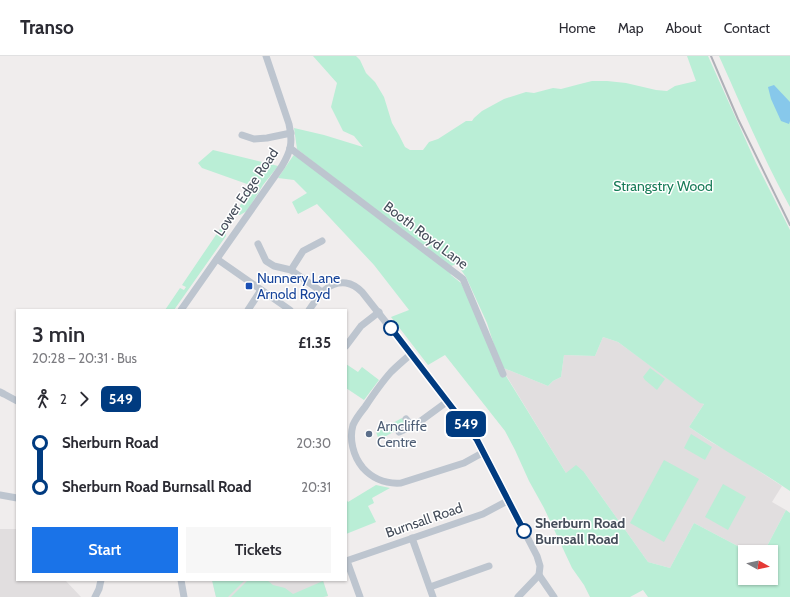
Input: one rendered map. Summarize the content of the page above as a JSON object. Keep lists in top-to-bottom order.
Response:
{
  "streets": {
    "street": ["Lower Edge Road", "Booth Royd Lane", "Burnsall Road"]
  },
  "crossings": [
    ["Lower Edge Road", "Booth Royd Lane"]
  ],
  "parks": ["Strangstry Wood"],
  "places": {
    "transit": ["Nunnery Lane Arnold Royd"],
    "other": ["Arncliffe Centre", "Sherburn Road Burnsall Road"]
  },
  "lines": ["bus line 549"],
  "north": "right",
  "page": {
    "header": "Transo",
    "nav": [
      "Home",
      "Map",
      "About",
      "Contact"
    ],
    "on_map": "549",
    "heading": ["3 min", "20:28 – 20:31 · Bus", "£1.35"],
    "legs": ["2", "549"],
    "list": [
      {
        "name": "Sherburn Road",
        "value": "20:30"
      },
      {
        "name": "Sherburn Road Burnsall Road",
        "value": "20:31"
      }
    ],
    "buttons": ["Start", "Tickets"]
  }
}
